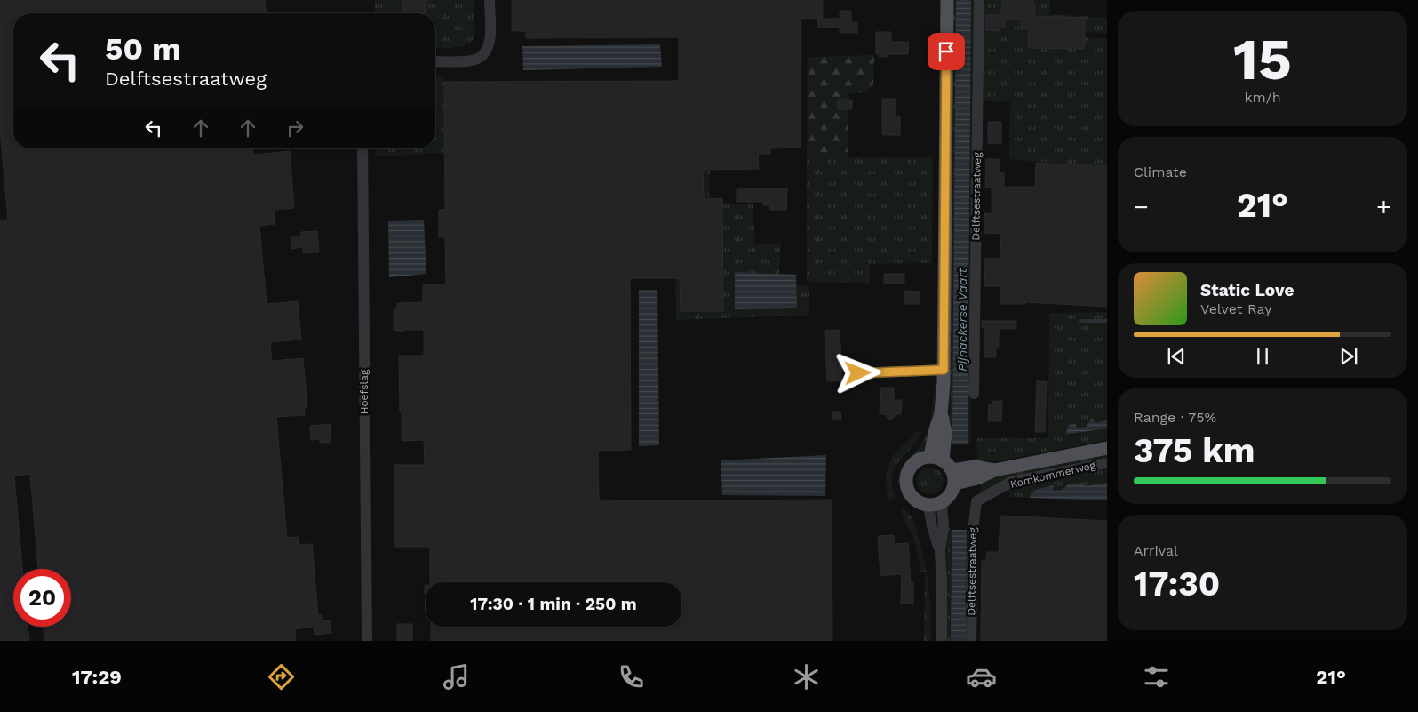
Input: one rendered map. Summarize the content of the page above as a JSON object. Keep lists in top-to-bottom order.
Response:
{
  "streets": {
    "main road": ["Komkommerweg"],
    "street": ["Delftsestraatweg", "Hoefslag"]
  },
  "crossings": [
    ["Delftsestraatweg", "Komkommerweg"]
  ],
  "water": ["Pijnackerse Vaart"],
  "page": {
    "tile": [
      ["15", "km/h"],
      "Climate",
      ["Range · 75%", "375 km"],
      ["Arrival", "17:30"]
    ],
    "turn": ["50 m", "Delftsestraatweg"],
    "heat": ["−", "21°", "+"],
    "song": ["Static Love", "Velvet Ray"],
    "limit": "20",
    "trip": "17:30 · 1 min · 250 m",
    "tabs": ["17:29", "21°"]
  }
}
